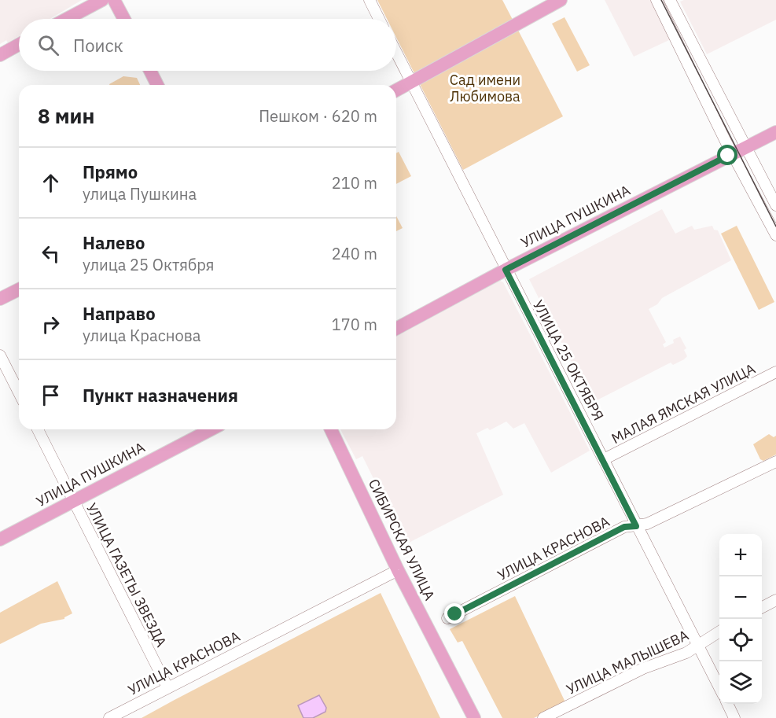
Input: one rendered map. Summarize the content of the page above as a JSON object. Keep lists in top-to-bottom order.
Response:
{
  "streets": {
    "main road": ["УЛИЦА ПУШКИНА", "СИБИРСКАЯ УЛИЦА"],
    "street": [
      "УЛИЦА 25 ОКТЯБРЯ",
      "МАЛАЯ ЯМСКАЯ УЛИЦА",
      "УЛИЦА КРАСНОВА",
      "УЛИЦА ГАЗЕТЫ ЗВЕЗДА",
      "УЛИЦА МАЛЫШЕВА"
    ]
  },
  "crossings": [
    ["УЛИЦА ПУШКИНА", "УЛИЦА 25 ОКТЯБРЯ"],
    ["УЛИЦА ПУШКИНА", "УЛИЦА ГАЗЕТЫ ЗВЕЗДА"],
    ["УЛИЦА 25 ОКТЯБРЯ", "МАЛАЯ ЯМСКАЯ УЛИЦА"],
    ["УЛИЦА 25 ОКТЯБРЯ", "УЛИЦА КРАСНОВА"],
    ["УЛИЦА 25 ОКТЯБРЯ", "УЛИЦА МАЛЫШЕВА"],
    ["СИБИРСКАЯ УЛИЦА", "УЛИЦА КРАСНОВА"],
    ["УЛИЦА КРАСНОВА", "УЛИЦА ГАЗЕТЫ ЗВЕЗДА"]
  ],
  "parks": ["Сад имени Любимова"],
  "page": {
    "search": "Поиск",
    "heading": ["8 мин", "Пешком · 620 m"],
    "list": [
      ["Прямо", "улица Пушкина", "210 m"],
      ["Налево", "улица 25 Октября", "240 m"],
      ["Направо", "улица Краснова", "170 m"],
      "Пункт назначения"
    ],
    "map_buttons": ["+", "−"]
  }
}
